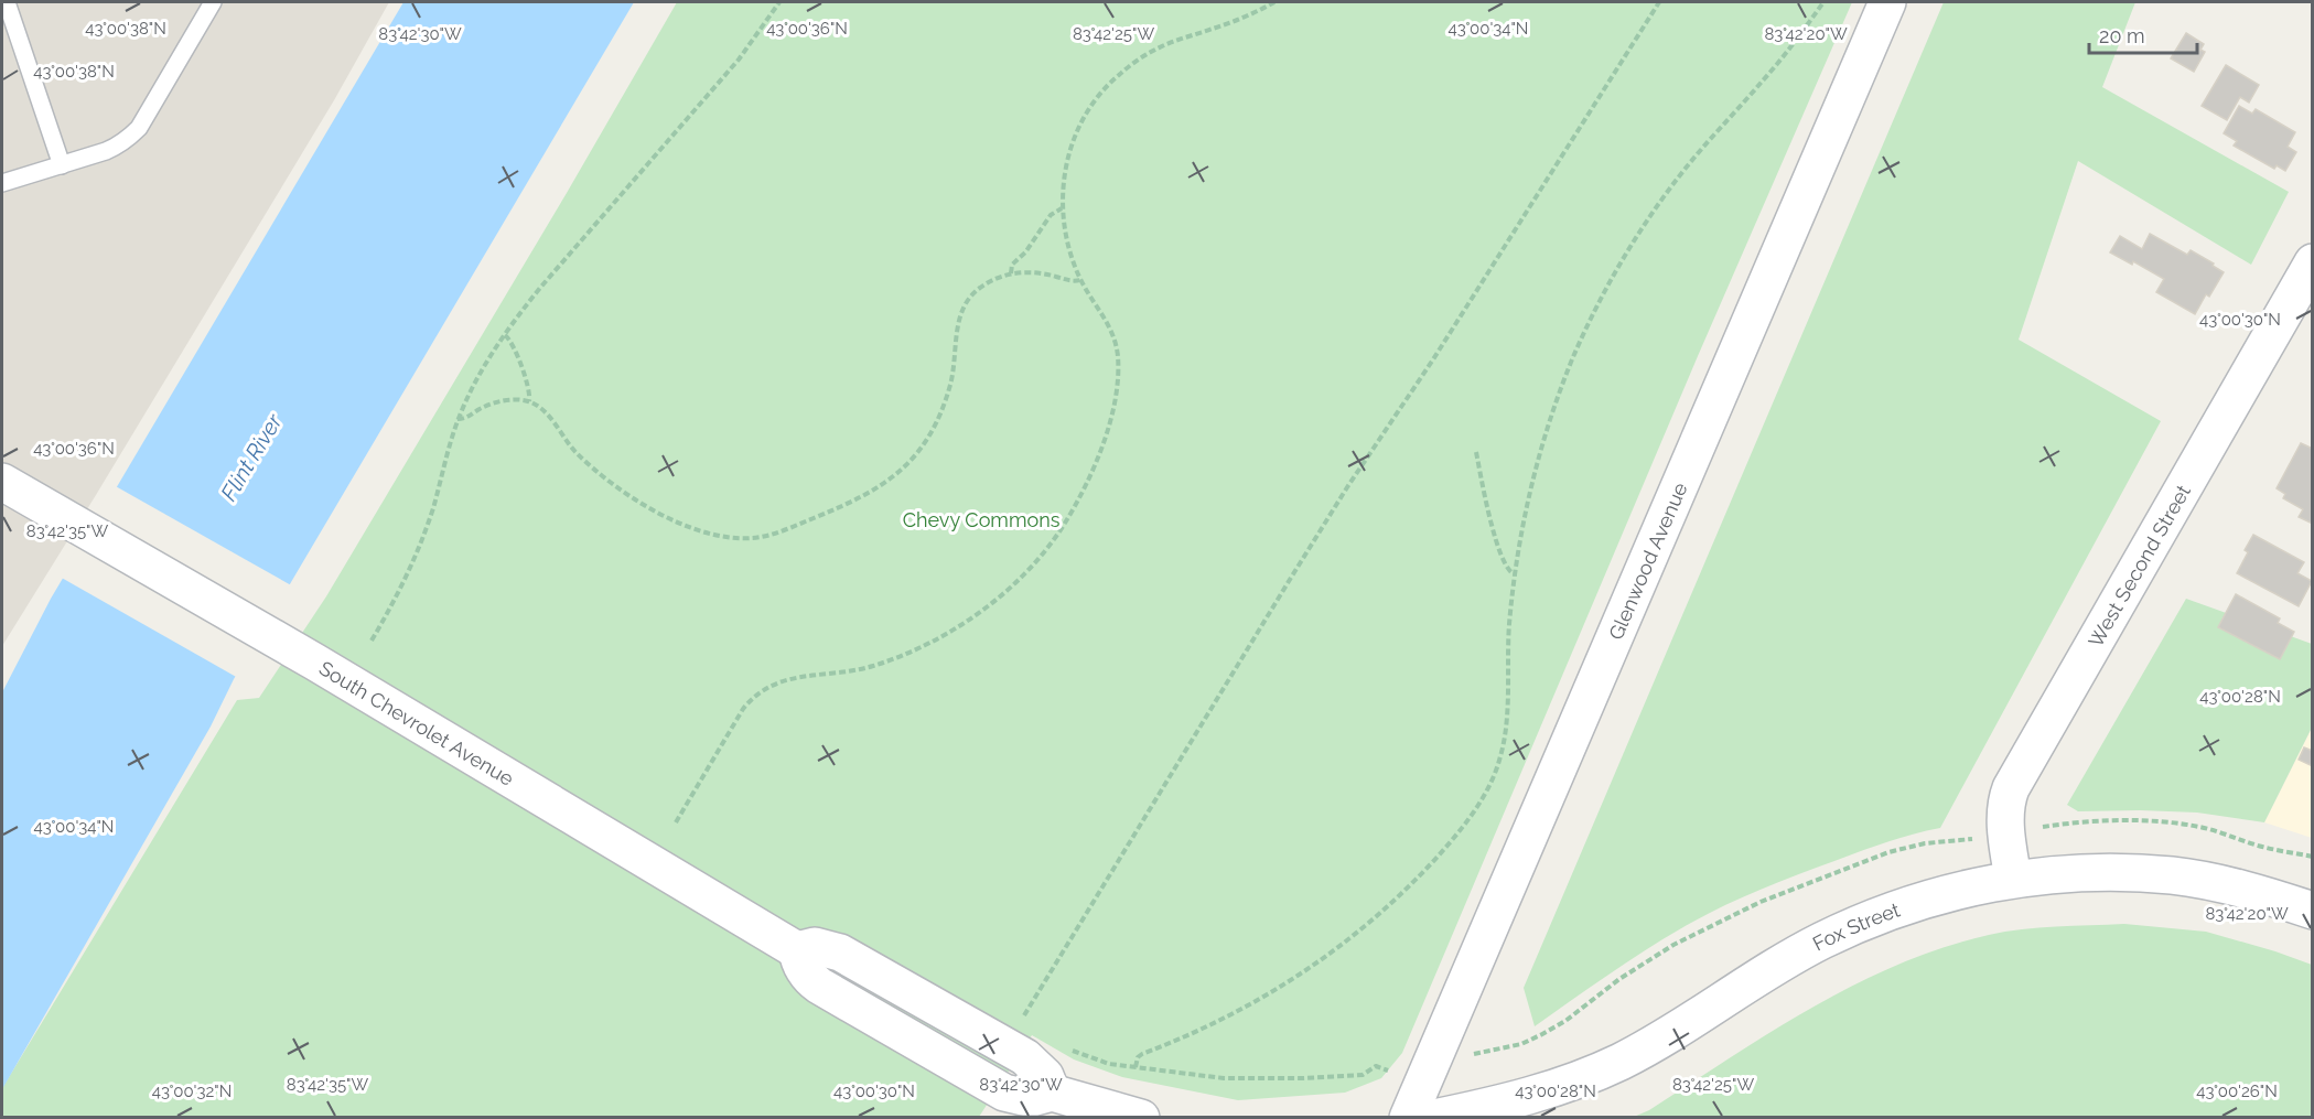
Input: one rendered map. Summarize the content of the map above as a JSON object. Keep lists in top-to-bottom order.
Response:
{
  "streets": {
    "street": [
      "Glenwood Avenue",
      "West Second Street",
      "South Chevrolet Avenue",
      "Fox Street"
    ]
  },
  "crossings": [
    ["West Second Street", "Fox Street"]
  ],
  "water": ["Flint River"],
  "parks": ["Chevy Commons"],
  "scale_bar": "20 m",
  "coordinates": [
    "43°00'38\"N",
    "43°00'36\"N",
    "43°00'34\"N",
    "83°42'30\"W",
    "83°42'25\"W",
    "83°42'20\"W",
    "43°00'30\"N",
    "83°42'35\"W",
    "43°00'28\"N",
    "43°00'32\"N",
    "43°00'26\"N"
  ]
}
